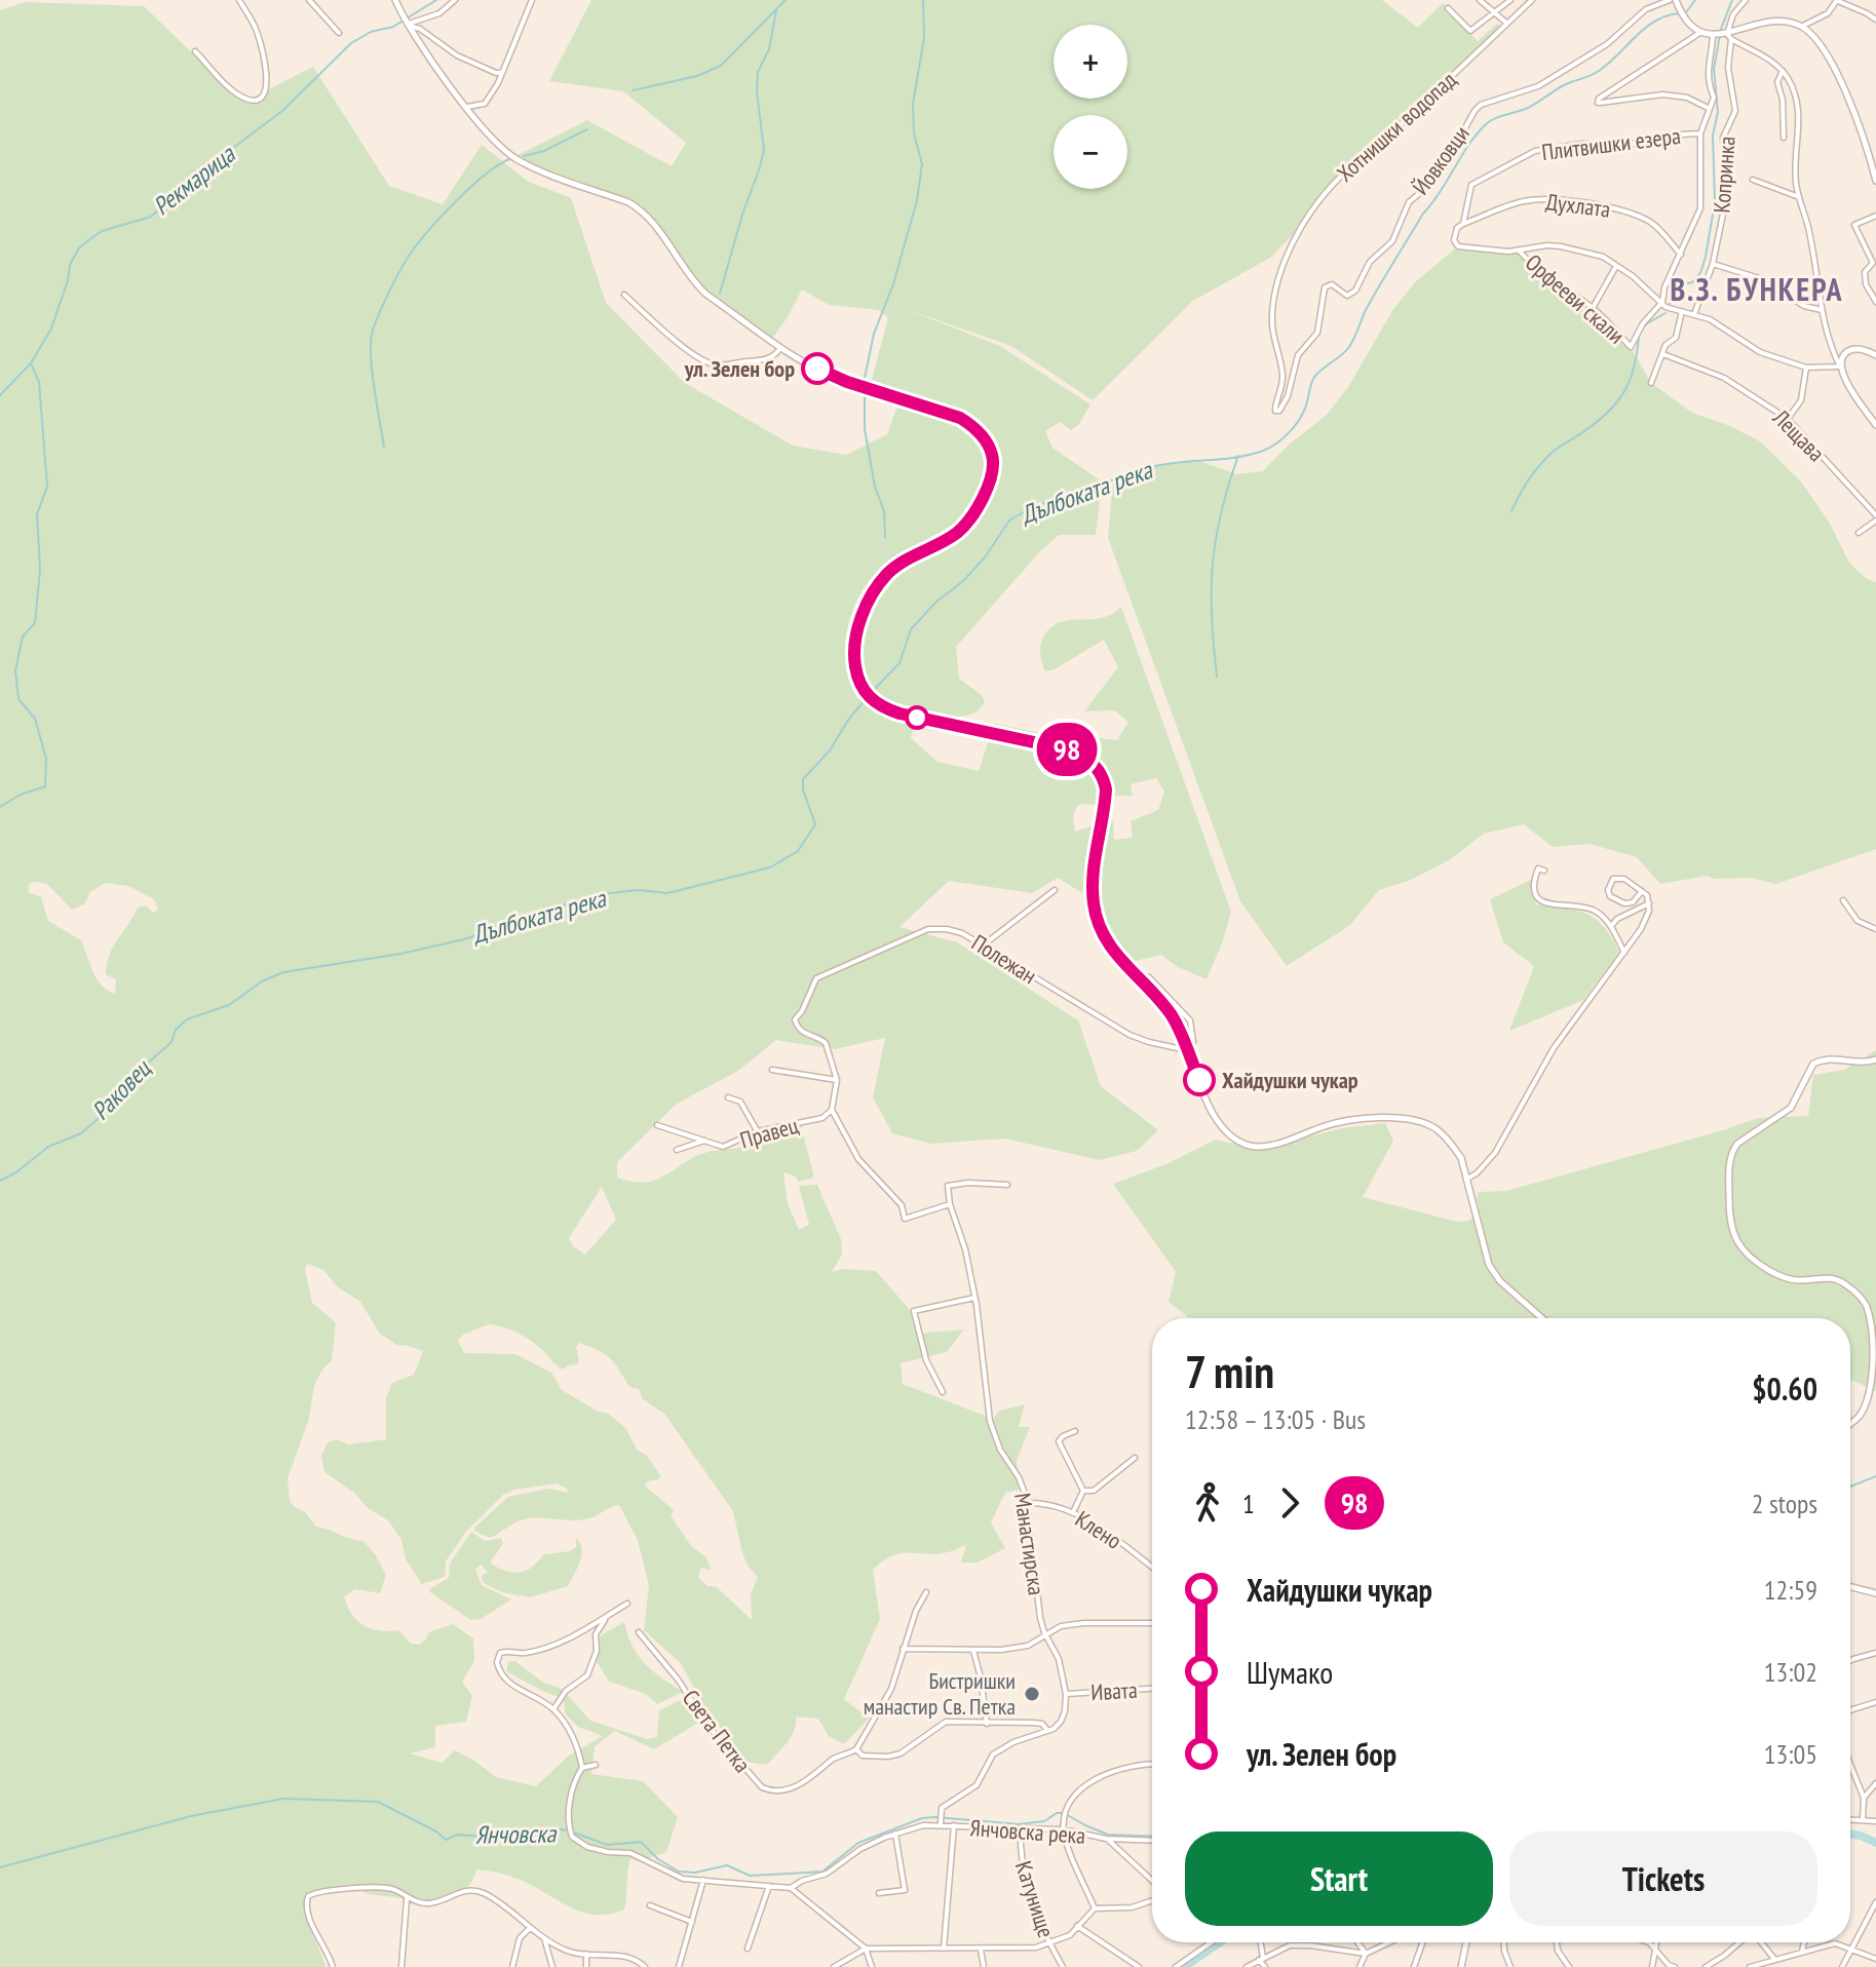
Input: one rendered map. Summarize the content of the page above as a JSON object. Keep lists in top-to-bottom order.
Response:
{
  "streets": {
    "street": [
      "Хотнишки водопад",
      "Плитвишки езера",
      "Йовковци",
      "Копринка",
      "Духлата",
      "Орфееви скали",
      "Лещава",
      "Полежан",
      "Правец",
      "Клено",
      "Манастирска",
      "Ивата",
      "Света Петка",
      "Янчовска река",
      "Катунище"
    ]
  },
  "crossings": [
    ["Хотнишки водопад", "Йовковци"],
    ["Плитвишки езера", "Духлата"],
    ["Клено", "Манастирска"],
    ["Манастирска", "Ивата"],
    ["Янчовска река", "Катунище"]
  ],
  "districts": ["В.З. БУНКЕРА"],
  "water": [
    "Рекмарица",
    "Дълбоката река",
    "Раковец",
    "Янчовска"
  ],
  "places": ["ул. Зелен бор", "Хайдушки чукар", "Бистришки манастир Св. Петка"],
  "lines": ["bus line 98"],
  "page": {
    "on_map": "98",
    "map_buttons": ["+", "−"],
    "heading": ["7 min", "12:58 – 13:05 · Bus", "$0.60"],
    "legs": ["1", "98", "2 stops"],
    "list": [
      {
        "name": "Хайдушки чукар",
        "value": "12:59"
      },
      {
        "name": "Шумако",
        "value": "13:02"
      },
      {
        "name": "ул. Зелен бор",
        "value": "13:05"
      }
    ],
    "buttons": ["Start", "Tickets"]
  }
}
